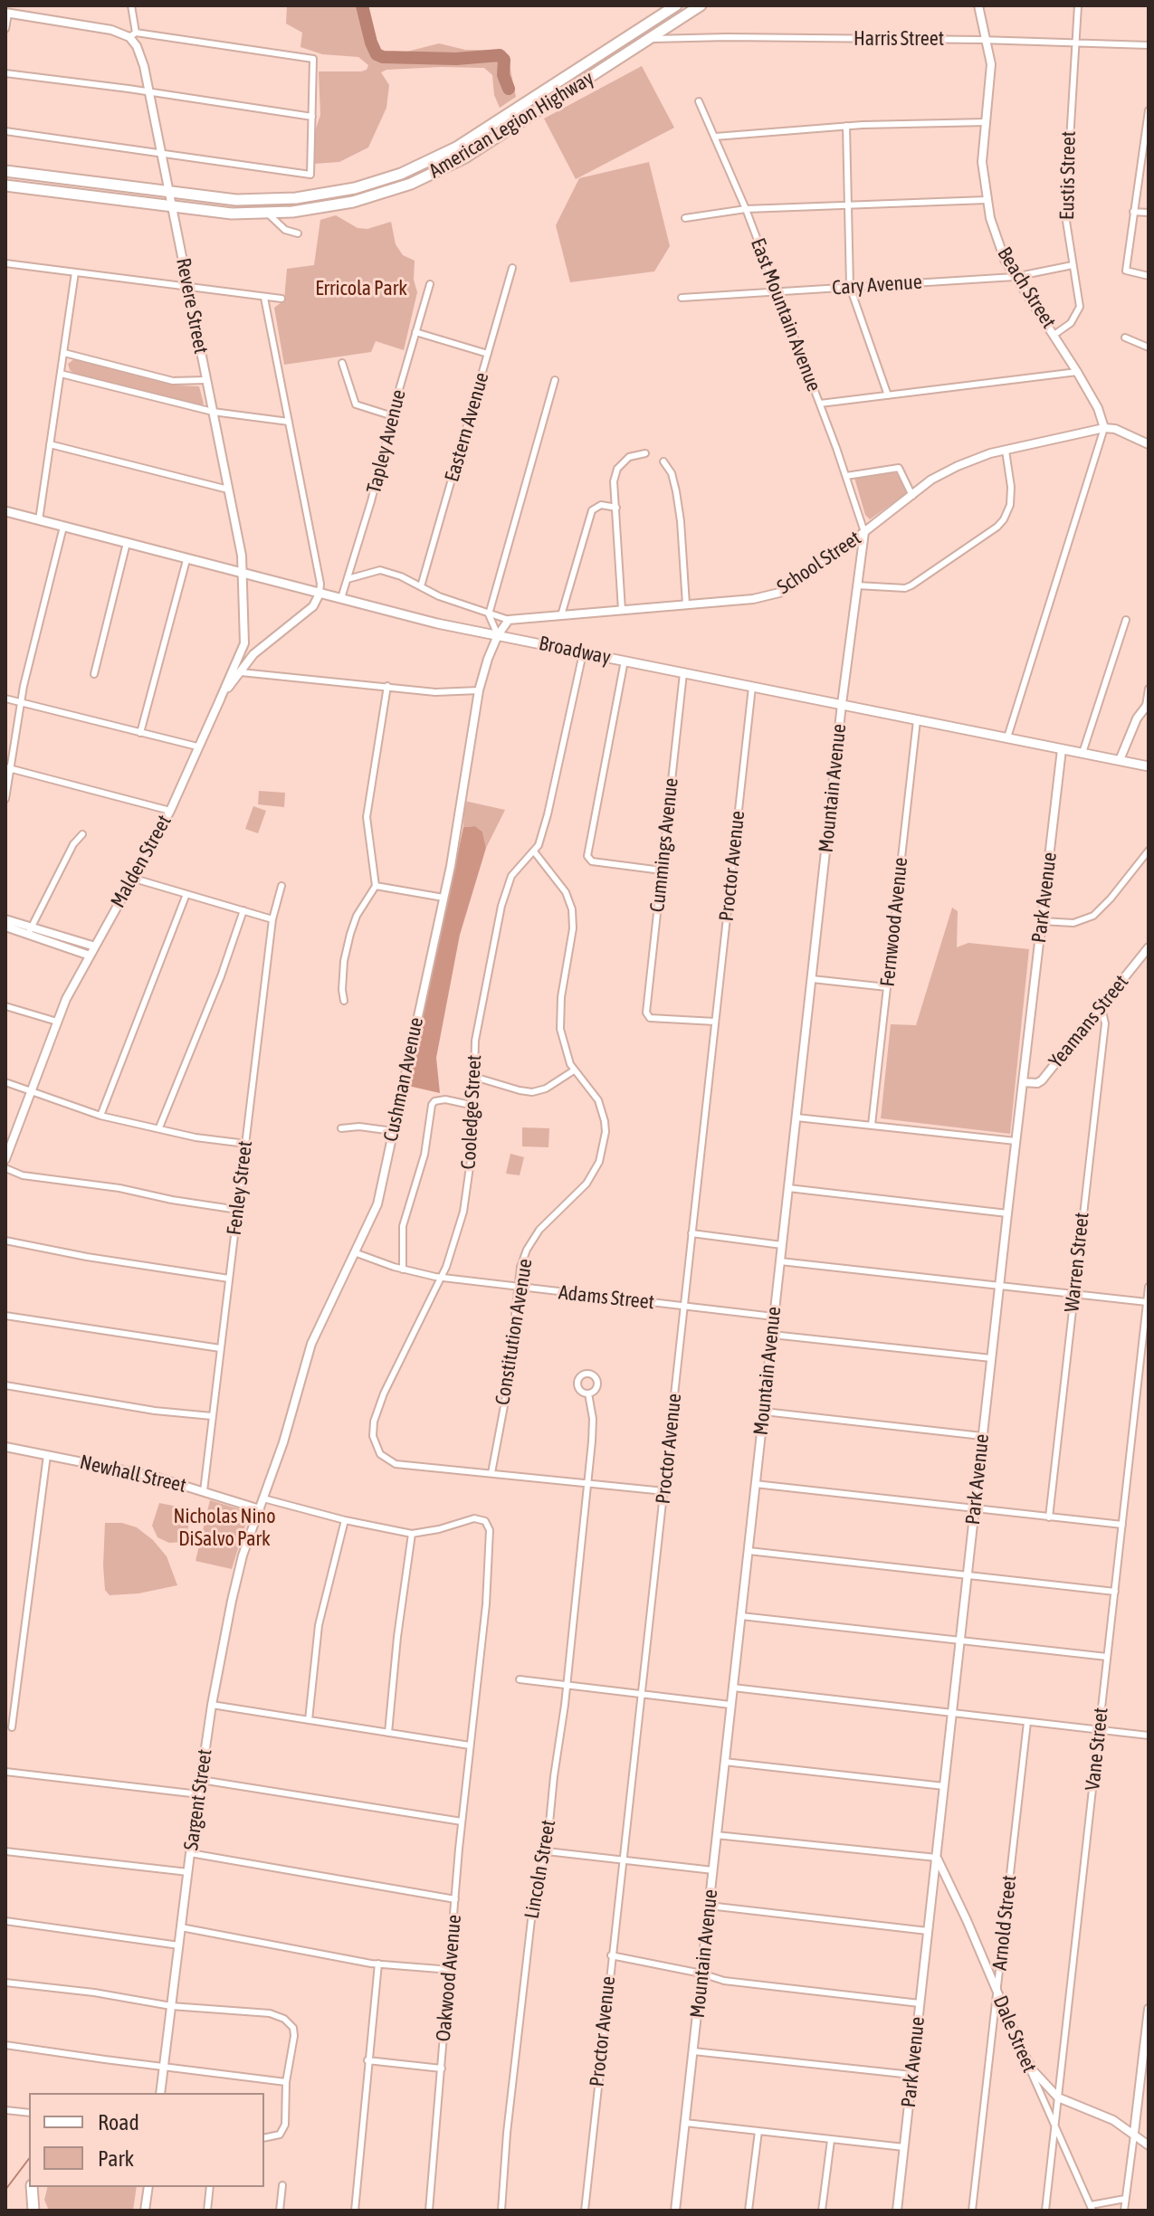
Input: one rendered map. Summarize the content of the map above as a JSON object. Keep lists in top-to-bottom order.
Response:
{
  "streets": {
    "highway": ["American Legion Highway"],
    "main road": ["Broadway"],
    "street": [
      "Harris Street",
      "Eustis Street",
      "Cary Avenue",
      "Beach Street",
      "Revere Street",
      "East Mountain Avenue",
      "Eastern Avenue",
      "Tapley Avenue",
      "School Street",
      "Mountain Avenue",
      "Cummings Avenue",
      "Malden Street",
      "Proctor Avenue",
      "Park Avenue",
      "Fernwood Avenue",
      "Yeamans Street",
      "Cushman Avenue",
      "Cooledge Street",
      "Fenley Street",
      "Warren Street",
      "Adams Street",
      "Constitution Avenue",
      "Newhall Street",
      "Vane Street",
      "Sargent Street",
      "Lincoln Street",
      "Arnold Street",
      "Oakwood Avenue",
      "Dale Street"
    ]
  },
  "crossings": [
    ["Harris Street", "American Legion Highway"],
    ["Harris Street", "Eustis Street"],
    ["Harris Street", "Beach Street"],
    ["American Legion Highway", "Revere Street"],
    ["Eustis Street", "Cary Avenue"],
    ["Eustis Street", "Beach Street"],
    ["Cary Avenue", "Beach Street"],
    ["Cary Avenue", "East Mountain Avenue"],
    ["Beach Street", "School Street"],
    ["Revere Street", "Broadway"],
    ["Revere Street", "Malden Street"],
    ["East Mountain Avenue", "School Street"],
    ["East Mountain Avenue", "Mountain Avenue"],
    ["Eastern Avenue", "School Street"],
    ["Tapley Avenue", "School Street"],
    ["Tapley Avenue", "Broadway"],
    ["School Street", "Mountain Avenue"],
    ["Broadway", "Mountain Avenue"],
    ["Broadway", "Cummings Avenue"],
    ["Broadway", "Malden Street"],
    ["Broadway", "Proctor Avenue"],
    ["Broadway", "Park Avenue"],
    ["Broadway", "Fernwood Avenue"],
    ["Broadway", "Cushman Avenue"],
    ["Broadway", "Cooledge Street"],
    ["Mountain Avenue", "Adams Street"],
    ["Cummings Avenue", "Proctor Avenue"],
    ["Proctor Avenue", "Adams Street"],
    ["Park Avenue", "Yeamans Street"],
    ["Park Avenue", "Dale Street"],
    ["Yeamans Street", "Warren Street"],
    ["Cushman Avenue", "Adams Street"],
    ["Cushman Avenue", "Newhall Street"],
    ["Cushman Avenue", "Sargent Street"],
    ["Cooledge Street", "Adams Street"],
    ["Cooledge Street", "Constitution Avenue"],
    ["Fenley Street", "Newhall Street"],
    ["Adams Street", "Constitution Avenue"],
    ["Newhall Street", "Sargent Street"],
    ["Vane Street", "Dale Street"],
    ["Arnold Street", "Dale Street"]
  ],
  "parks": ["Erricola Park", "Nicholas Nino DiSalvo Park"],
  "legend": ["Road", "Park"]
}
